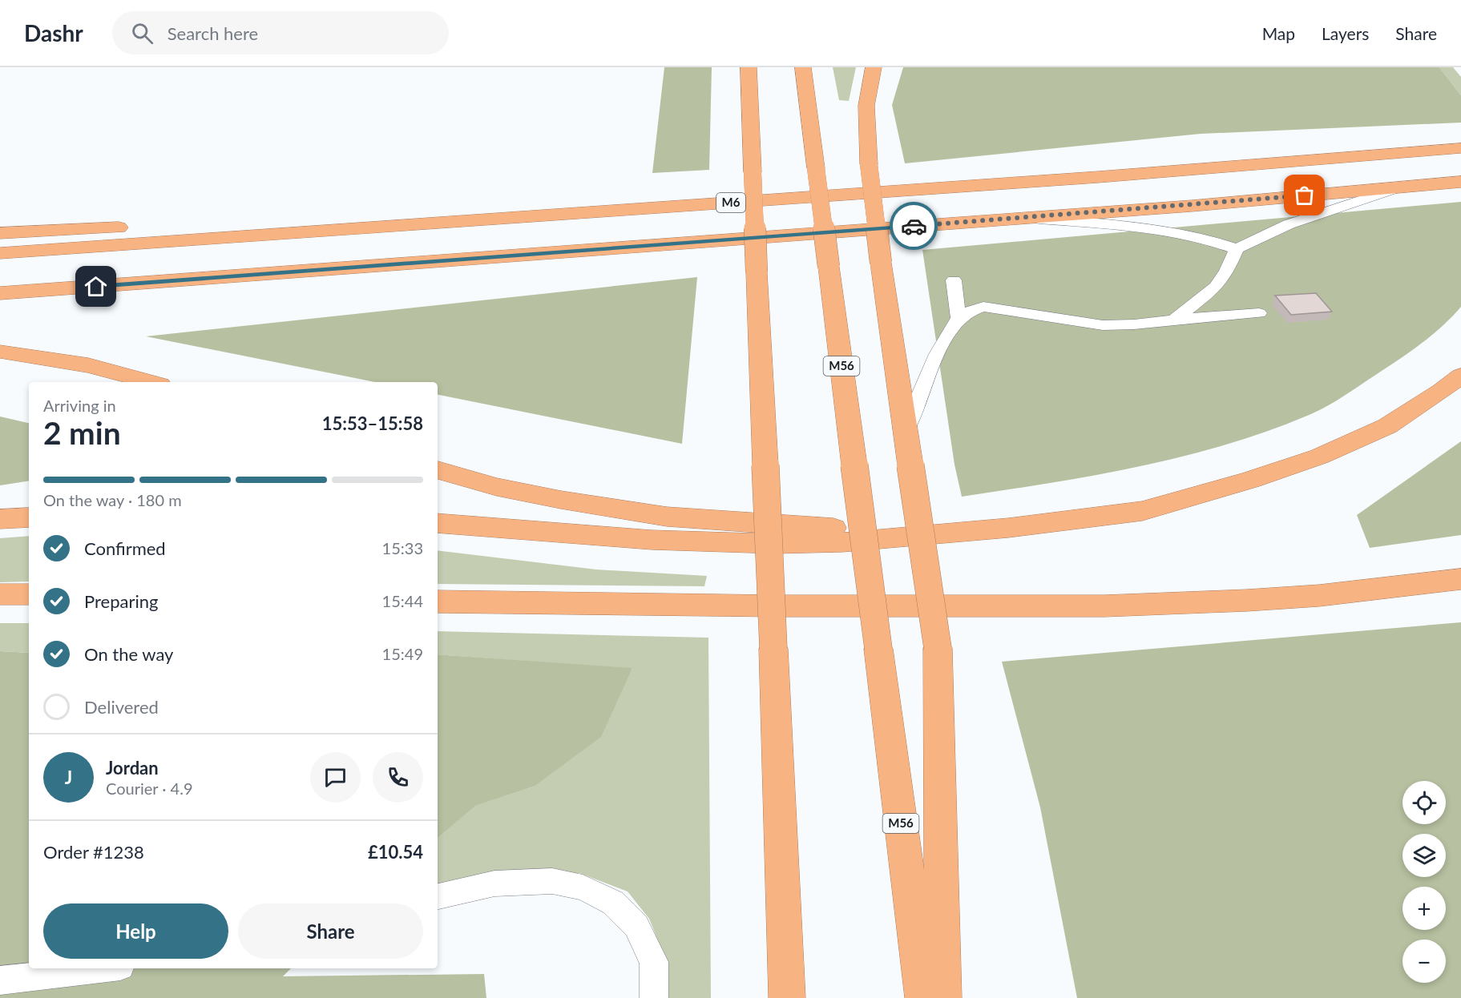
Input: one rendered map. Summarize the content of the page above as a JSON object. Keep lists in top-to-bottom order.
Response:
{
  "streets": {
    "highway": ["M6", "M56"]
  },
  "page": {
    "header": "Dashr",
    "search": "Search here",
    "nav": ["Map", "Layers", "Share"],
    "heading": ["2 min", "Arriving in", "15:53–15:58"],
    "panel": [
      "Jordan",
      "Courier · 4.9",
      "Order #1238",
      "£10.54"
    ],
    "bar": "On the way · 180 m",
    "list": [
      ["Confirmed", "15:33"],
      ["Preparing", "15:44"],
      ["On the way", "15:49"],
      "Delivered"
    ],
    "round": "J",
    "map_buttons": ["+", "−"],
    "buttons": ["Help", "Share"]
  }
}
